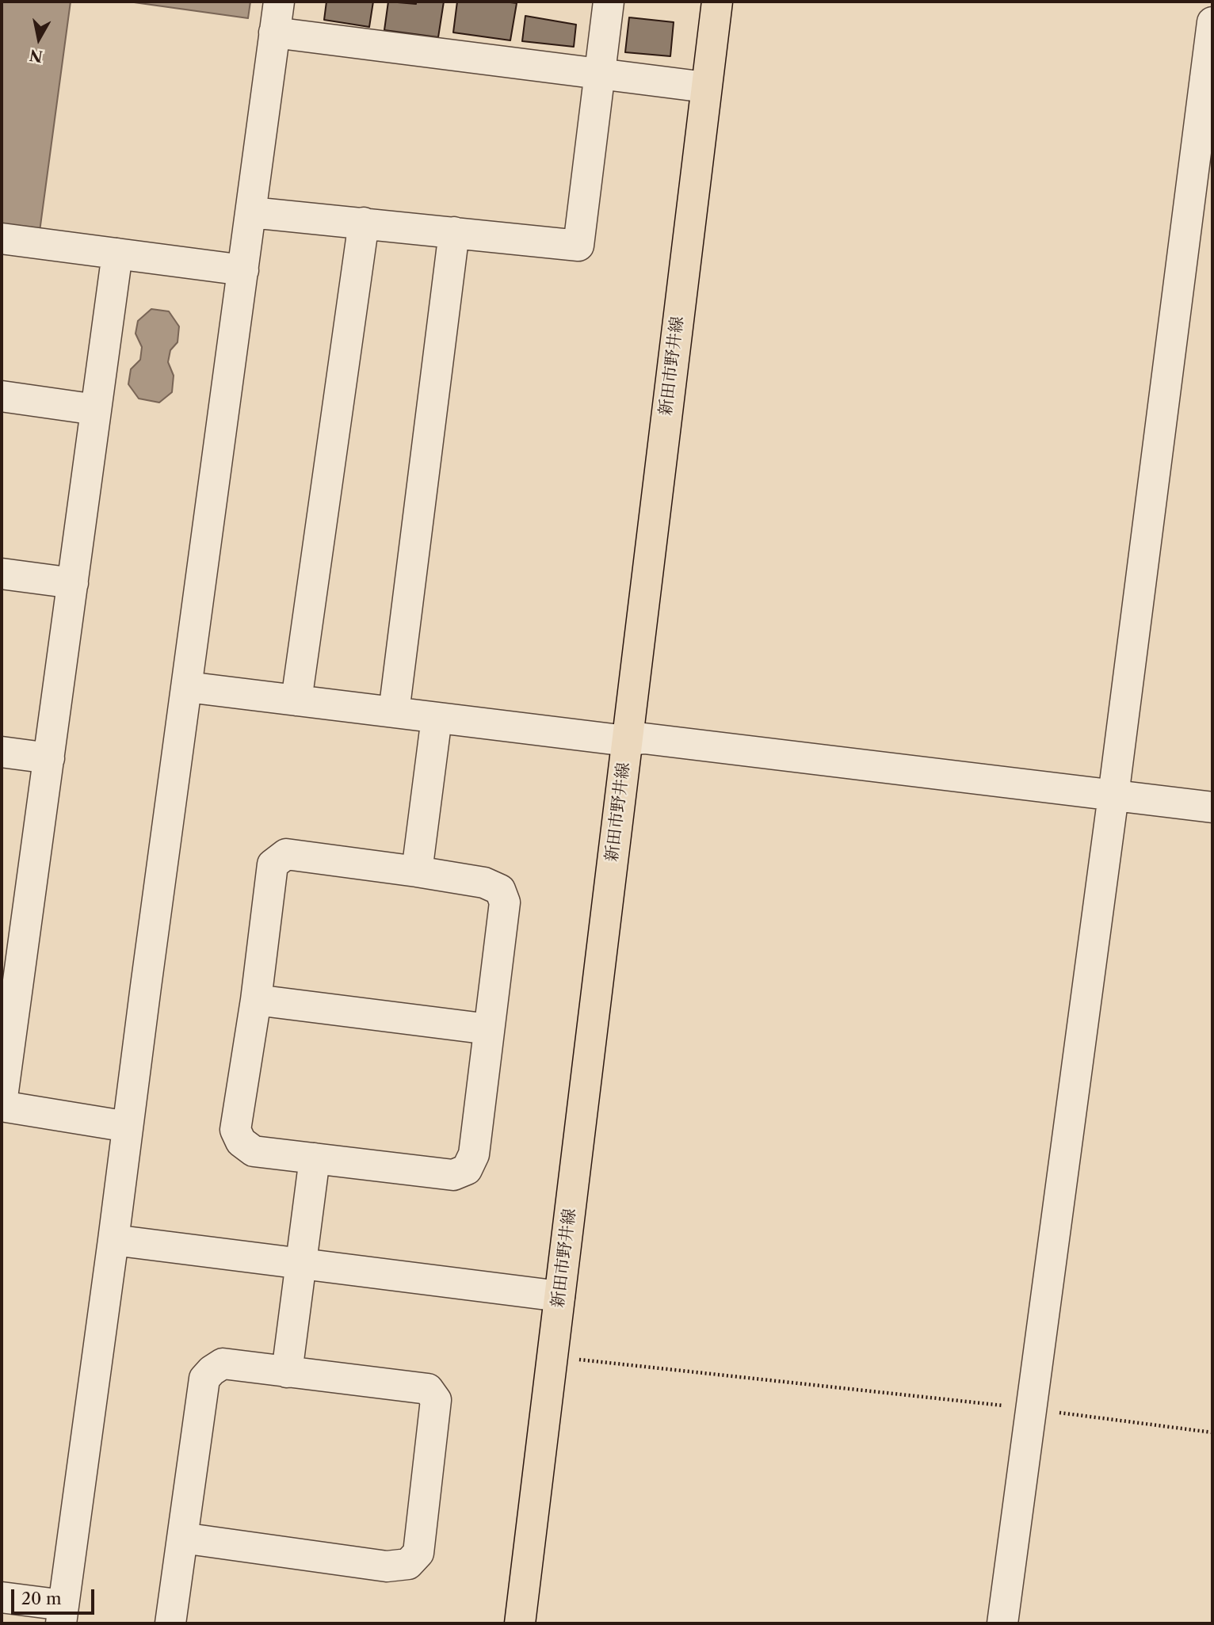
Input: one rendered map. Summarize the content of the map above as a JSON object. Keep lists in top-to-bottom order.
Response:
{
  "streets": {
    "main road": ["新田市野井線"]
  },
  "scale_bar": "20 m",
  "north": "bottom"
}
